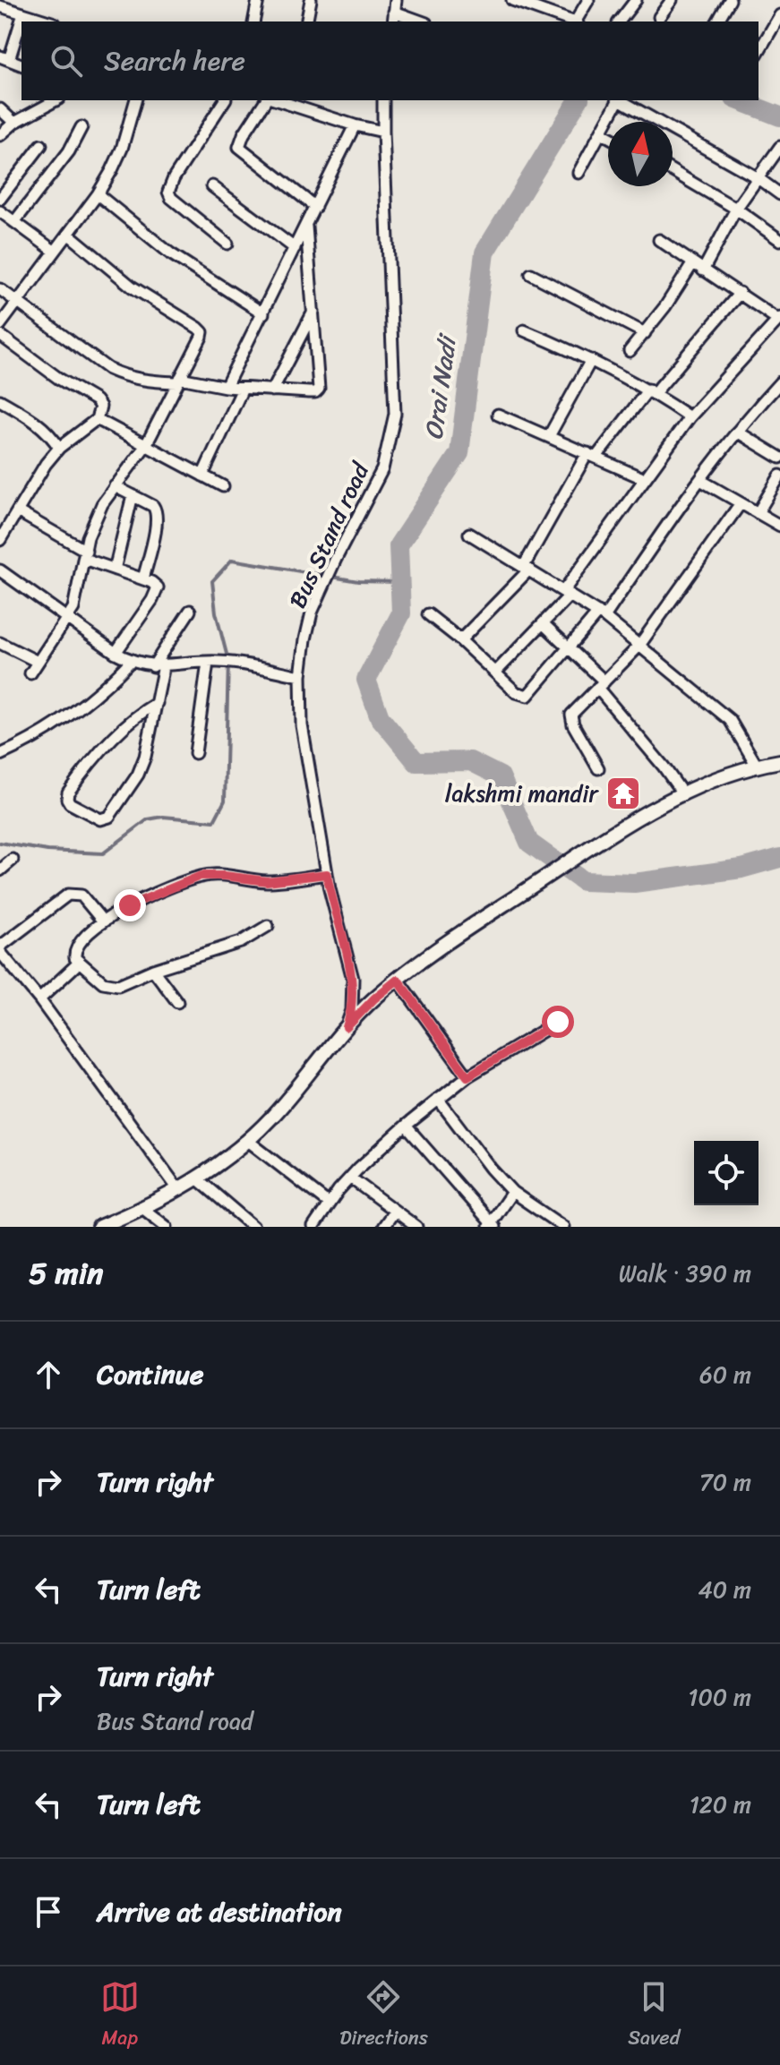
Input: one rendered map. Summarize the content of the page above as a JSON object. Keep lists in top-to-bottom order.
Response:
{
  "streets": {
    "street": ["Bus Stand road"]
  },
  "water": ["Orai Nadi"],
  "places": {
    "temple": ["lakshmi mandir"]
  },
  "north": "top",
  "page": {
    "search": "Search here",
    "heading": ["5 min", "Walk · 390 m"],
    "list": [
      ["Continue", "60 m"],
      ["Turn right", "70 m"],
      ["Turn left", "40 m"],
      ["Turn right", "Bus Stand road", "100 m"],
      ["Turn left", "120 m"],
      "Arrive at destination"
    ],
    "nav": ["Map", "Directions", "Saved"]
  }
}
